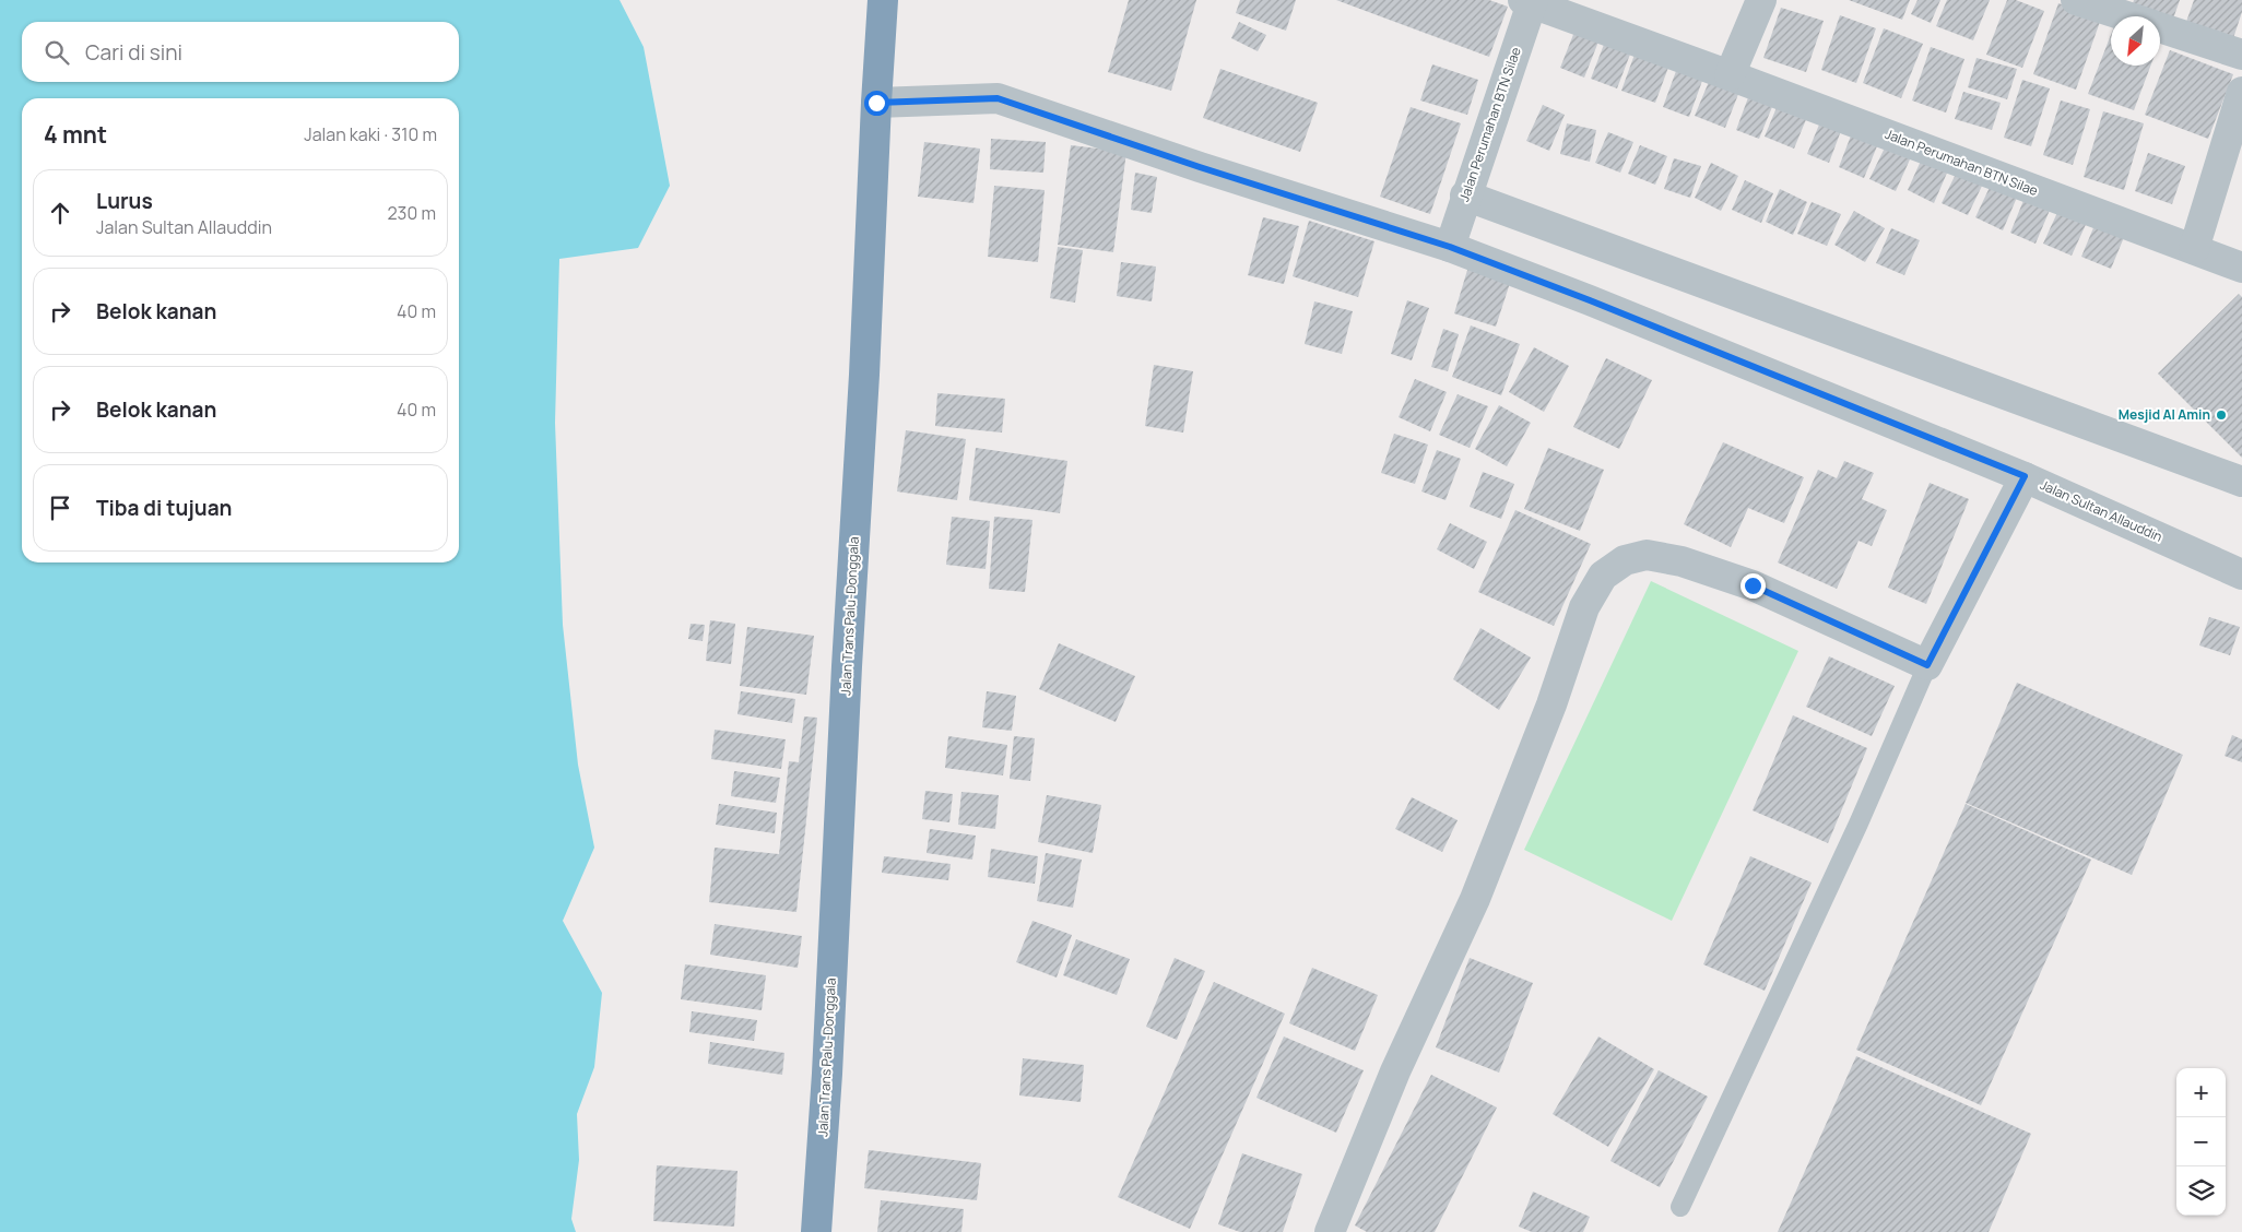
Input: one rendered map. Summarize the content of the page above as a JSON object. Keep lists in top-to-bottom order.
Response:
{
  "streets": {
    "highway": ["Jalan Trans Palu-Donggala"],
    "street": ["Jalan Perumahan BTN Silae", "Jalan Sultan Allauddin"]
  },
  "crossings": [
    ["Jalan Perumahan BTN Silae", "Jalan Sultan Allauddin"],
    ["Jalan Sultan Allauddin", "Jalan Trans Palu-Donggala"]
  ],
  "places": ["Mesjid Al Amin"],
  "north": "bottom left",
  "page": {
    "search": "Cari di sini",
    "heading": ["4 mnt", "Jalan kaki · 310 m"],
    "list": [
      ["Lurus", "Jalan Sultan Allauddin", "230 m"],
      ["Belok kanan", "40 m"],
      ["Belok kanan", "40 m"],
      "Tiba di tujuan"
    ],
    "map_buttons": ["+", "−"]
  }
}
